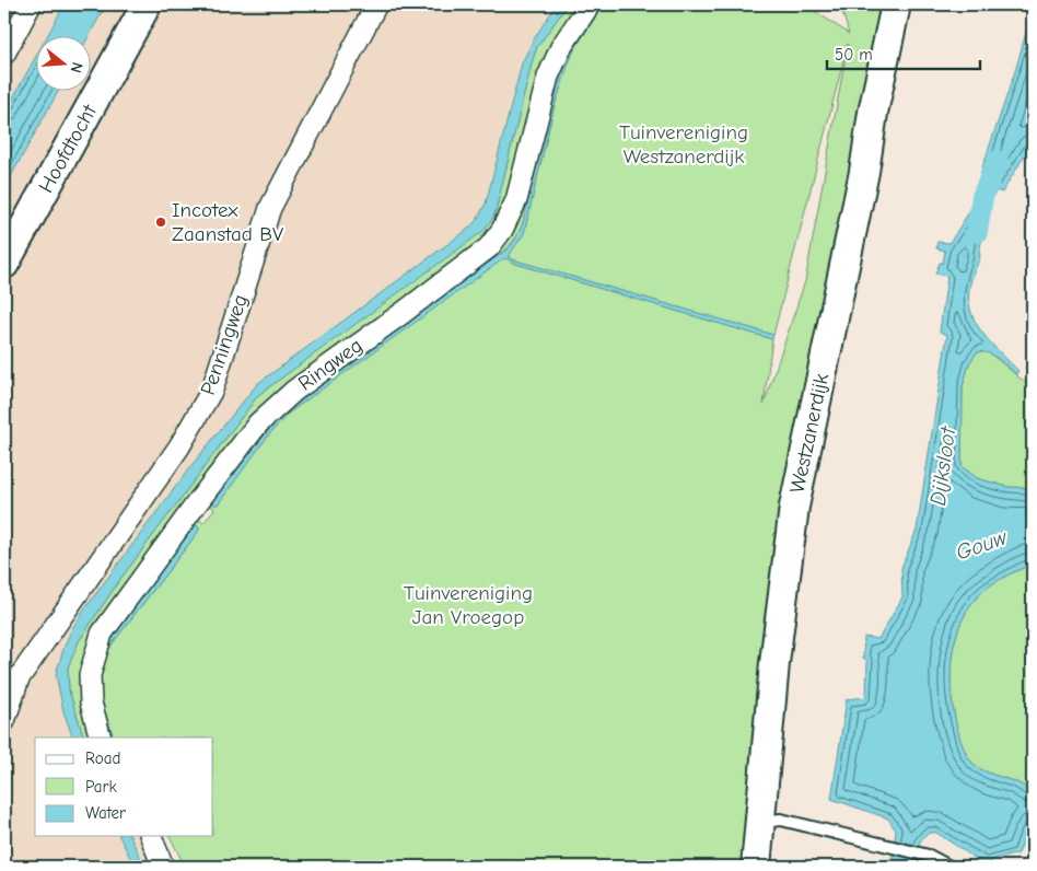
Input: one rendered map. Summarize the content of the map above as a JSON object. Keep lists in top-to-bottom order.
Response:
{
  "streets": {
    "street": [
      "Hoofdtocht",
      "Penningweg",
      "Ringweg",
      "Westzanerdijk"
    ]
  },
  "water": ["Dijksloot", "Gouw"],
  "parks": ["Tuinvereniging Westzanerdijk", "Tuinvereniging Jan Vroegop"],
  "places": ["Incotex Zaanstad BV"],
  "legend": ["Road", "Park", "Water"],
  "scale_bar": "50 m",
  "north": "right"
}
